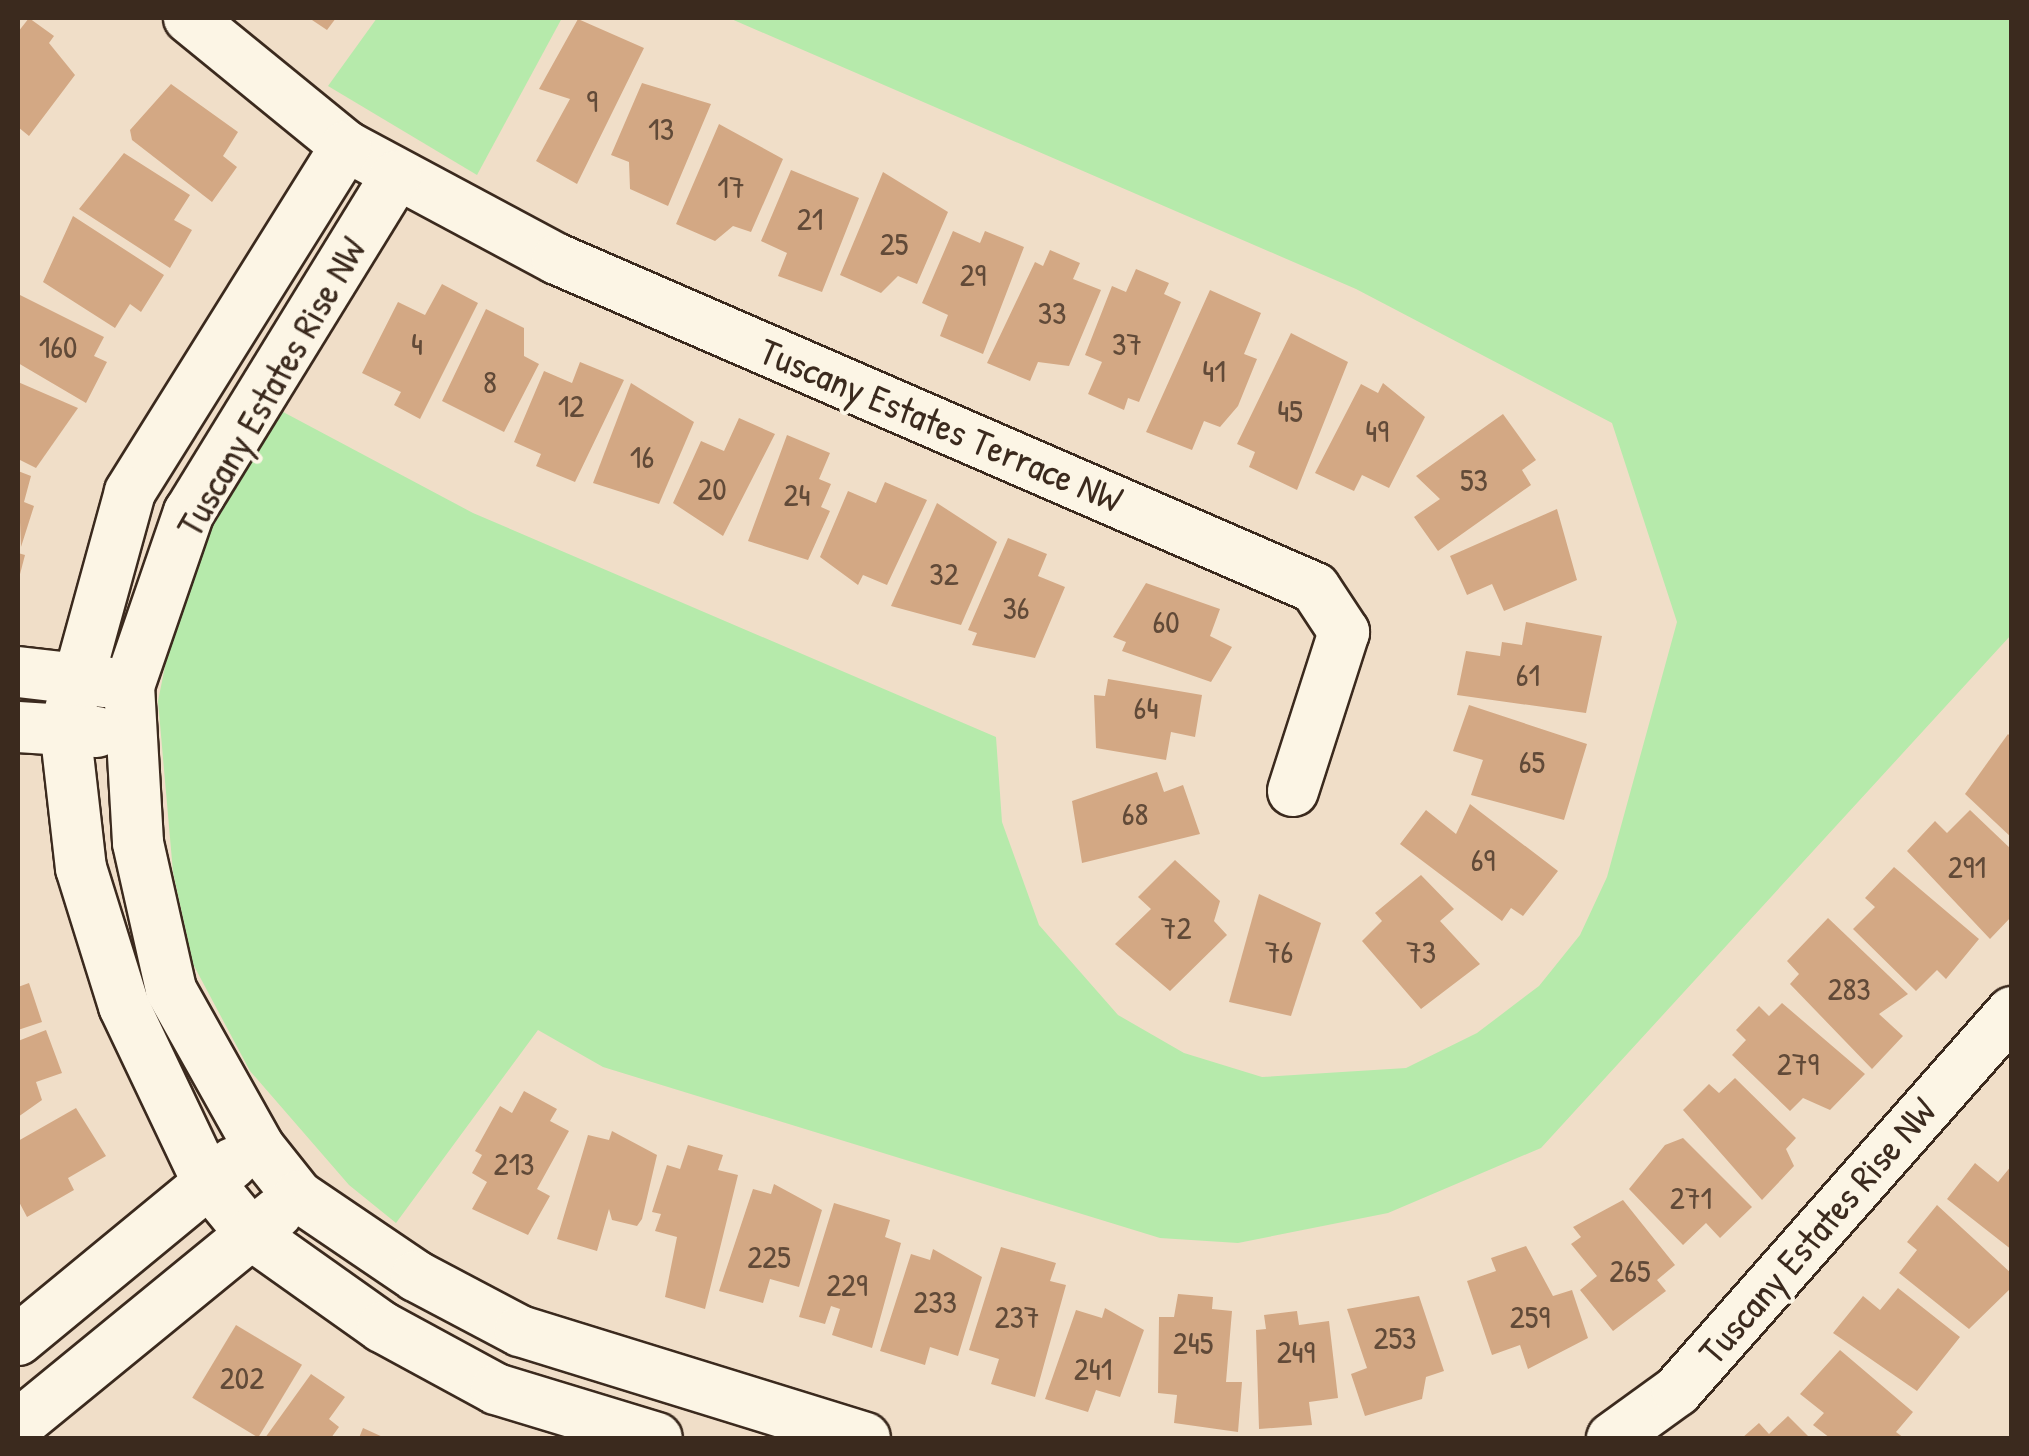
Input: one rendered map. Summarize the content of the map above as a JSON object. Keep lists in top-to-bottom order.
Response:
{
  "streets": {
    "street": ["Tuscany Estates Rise NW", "Tuscany Estates Terrace NW"]
  },
  "crossings": [
    ["Tuscany Estates Rise NW", "Tuscany Estates Terrace NW"]
  ],
  "house_numbers": [
    "9",
    "13",
    "17",
    "21",
    "25",
    "29",
    "33",
    "4",
    "37",
    "160",
    "41",
    "8",
    "12",
    "45",
    "49",
    "16",
    "53",
    "20",
    "24",
    "32",
    "36",
    "60",
    "61",
    "64",
    "65",
    "68",
    "69",
    "291",
    "72",
    "76",
    "73",
    "283",
    "279",
    "213",
    "271",
    "225",
    "265",
    "229",
    "233",
    "237",
    "259",
    "253",
    "245",
    "249",
    "241",
    "202"
  ]
}
